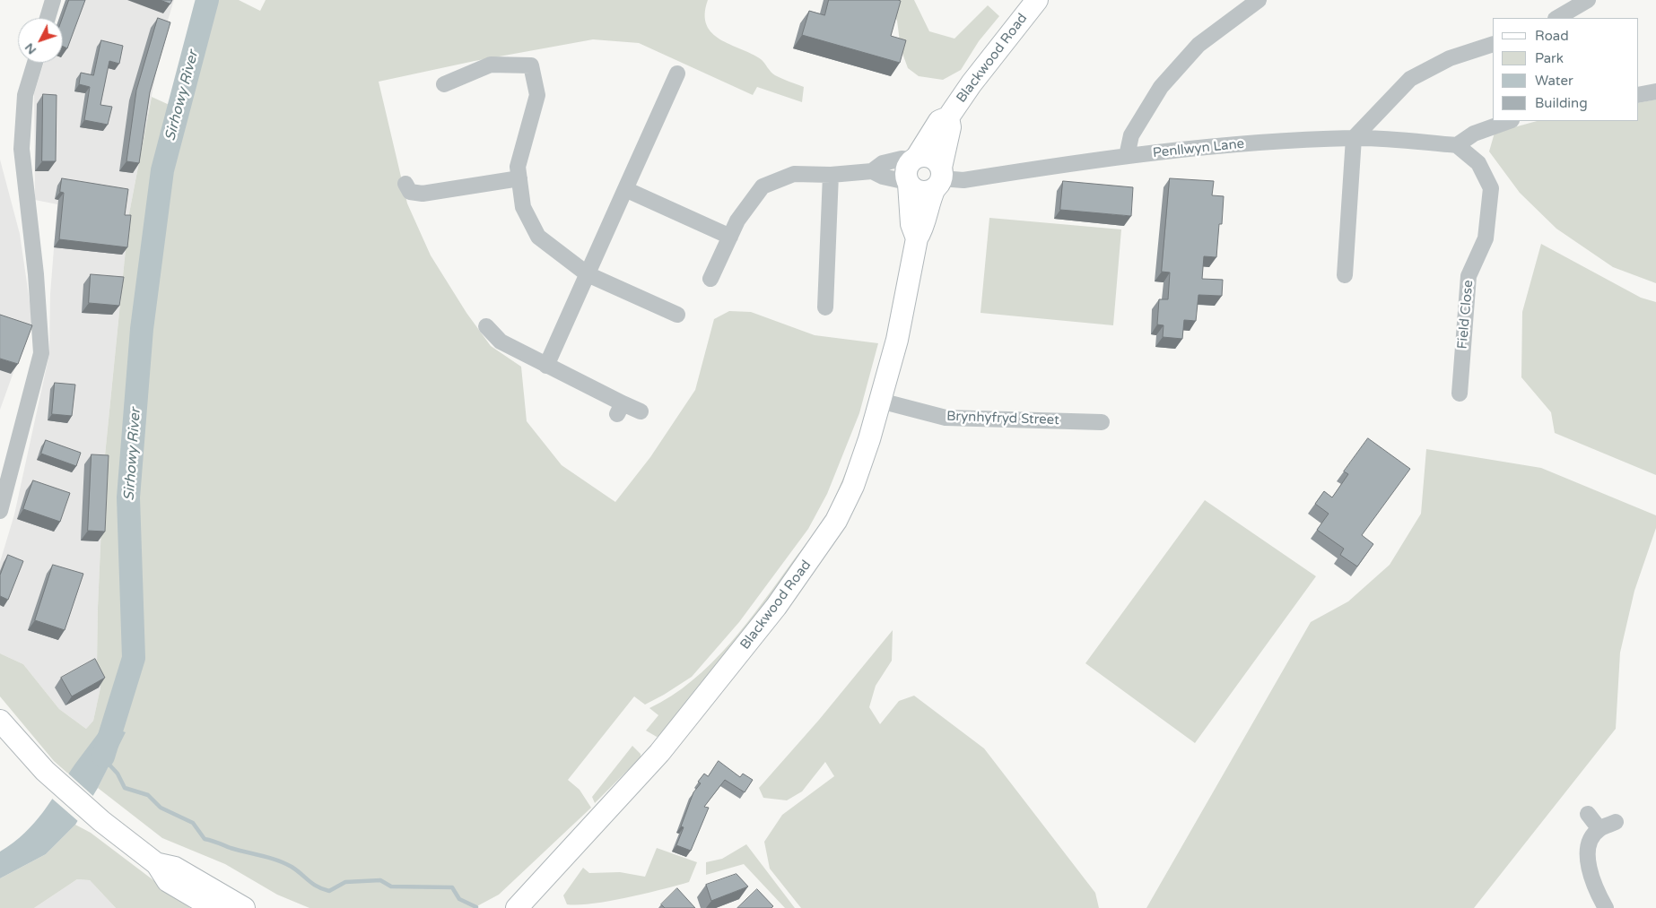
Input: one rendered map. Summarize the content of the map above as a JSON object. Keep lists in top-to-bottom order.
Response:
{
  "streets": {
    "main road": ["Blackwood Road"],
    "street": ["Penllwyn Lane", "Field Close", "Brynhyfryd Street"]
  },
  "crossings": [
    ["Blackwood Road", "Penllwyn Lane"],
    ["Blackwood Road", "Brynhyfryd Street"],
    ["Penllwyn Lane", "Field Close"]
  ],
  "water": ["Sirhowy River"],
  "legend": [
    "Road",
    "Park",
    "Water",
    "Building"
  ],
  "north": "bottom left"
}
